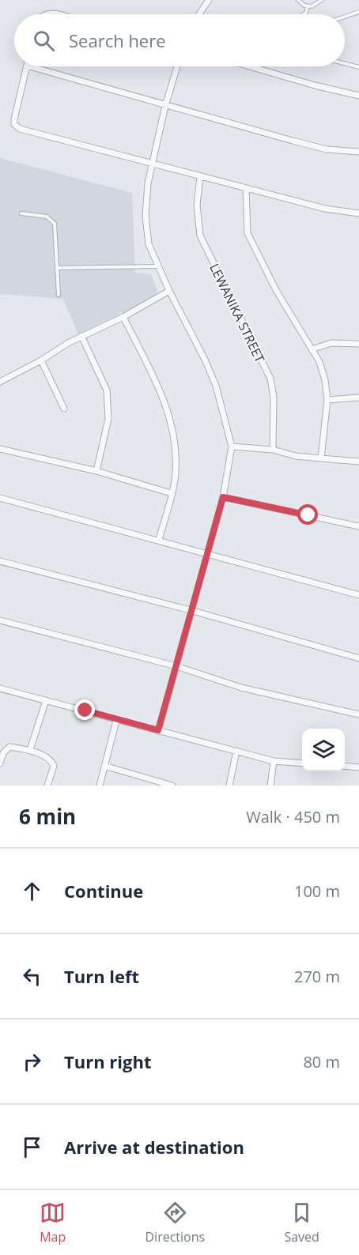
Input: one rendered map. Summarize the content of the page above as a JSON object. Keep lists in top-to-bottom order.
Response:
{
  "streets": {
    "street": ["LEWANIKA STREET"]
  },
  "page": {
    "search": "Search here",
    "heading": ["6 min", "Walk · 450 m"],
    "list": [
      ["Continue", "100 m"],
      ["Turn left", "270 m"],
      ["Turn right", "80 m"],
      "Arrive at destination"
    ],
    "nav": ["Map", "Directions", "Saved"]
  }
}
